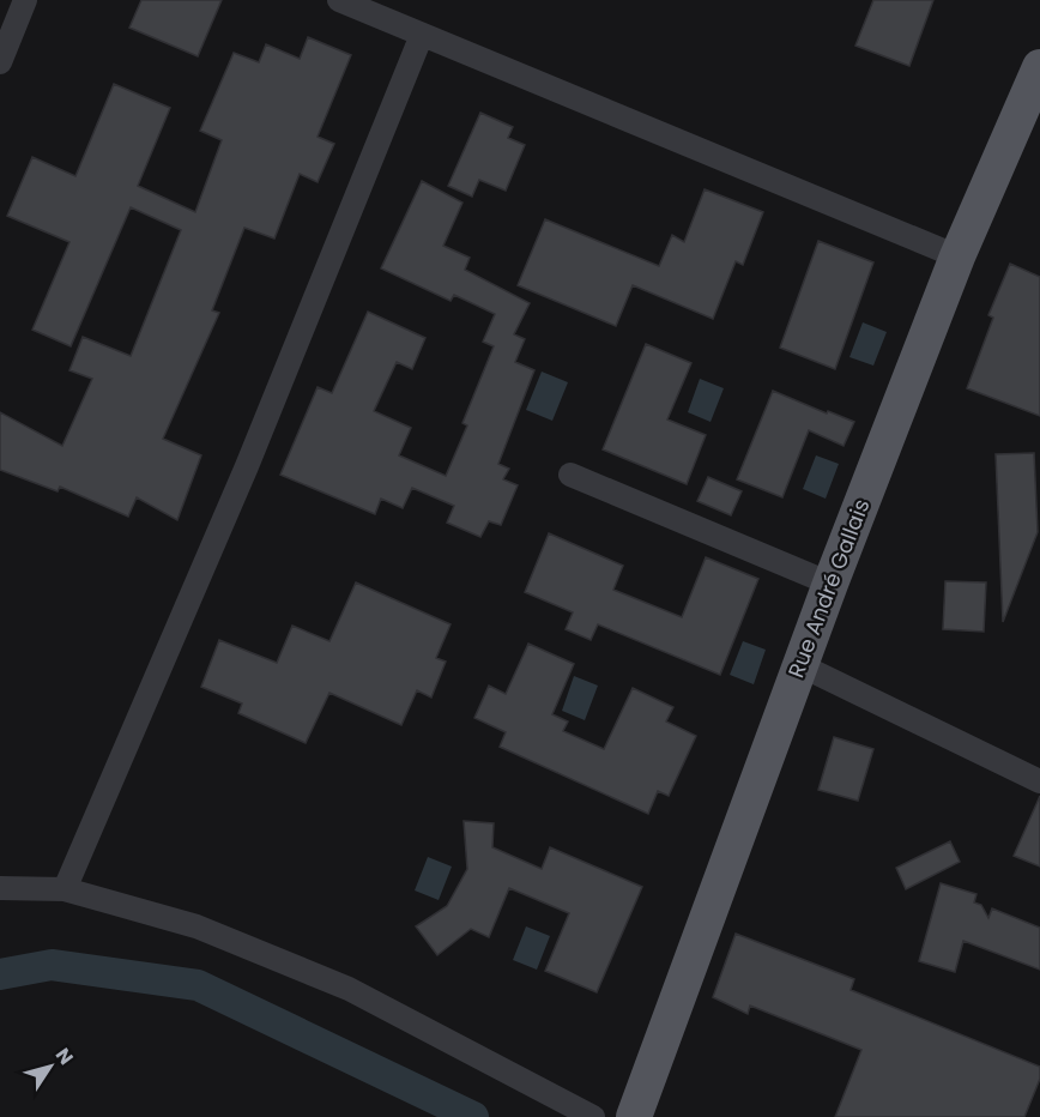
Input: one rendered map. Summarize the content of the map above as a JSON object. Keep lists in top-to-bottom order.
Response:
{
  "streets": {
    "main road": ["Rue André Gallais"]
  },
  "north": "top right"
}
